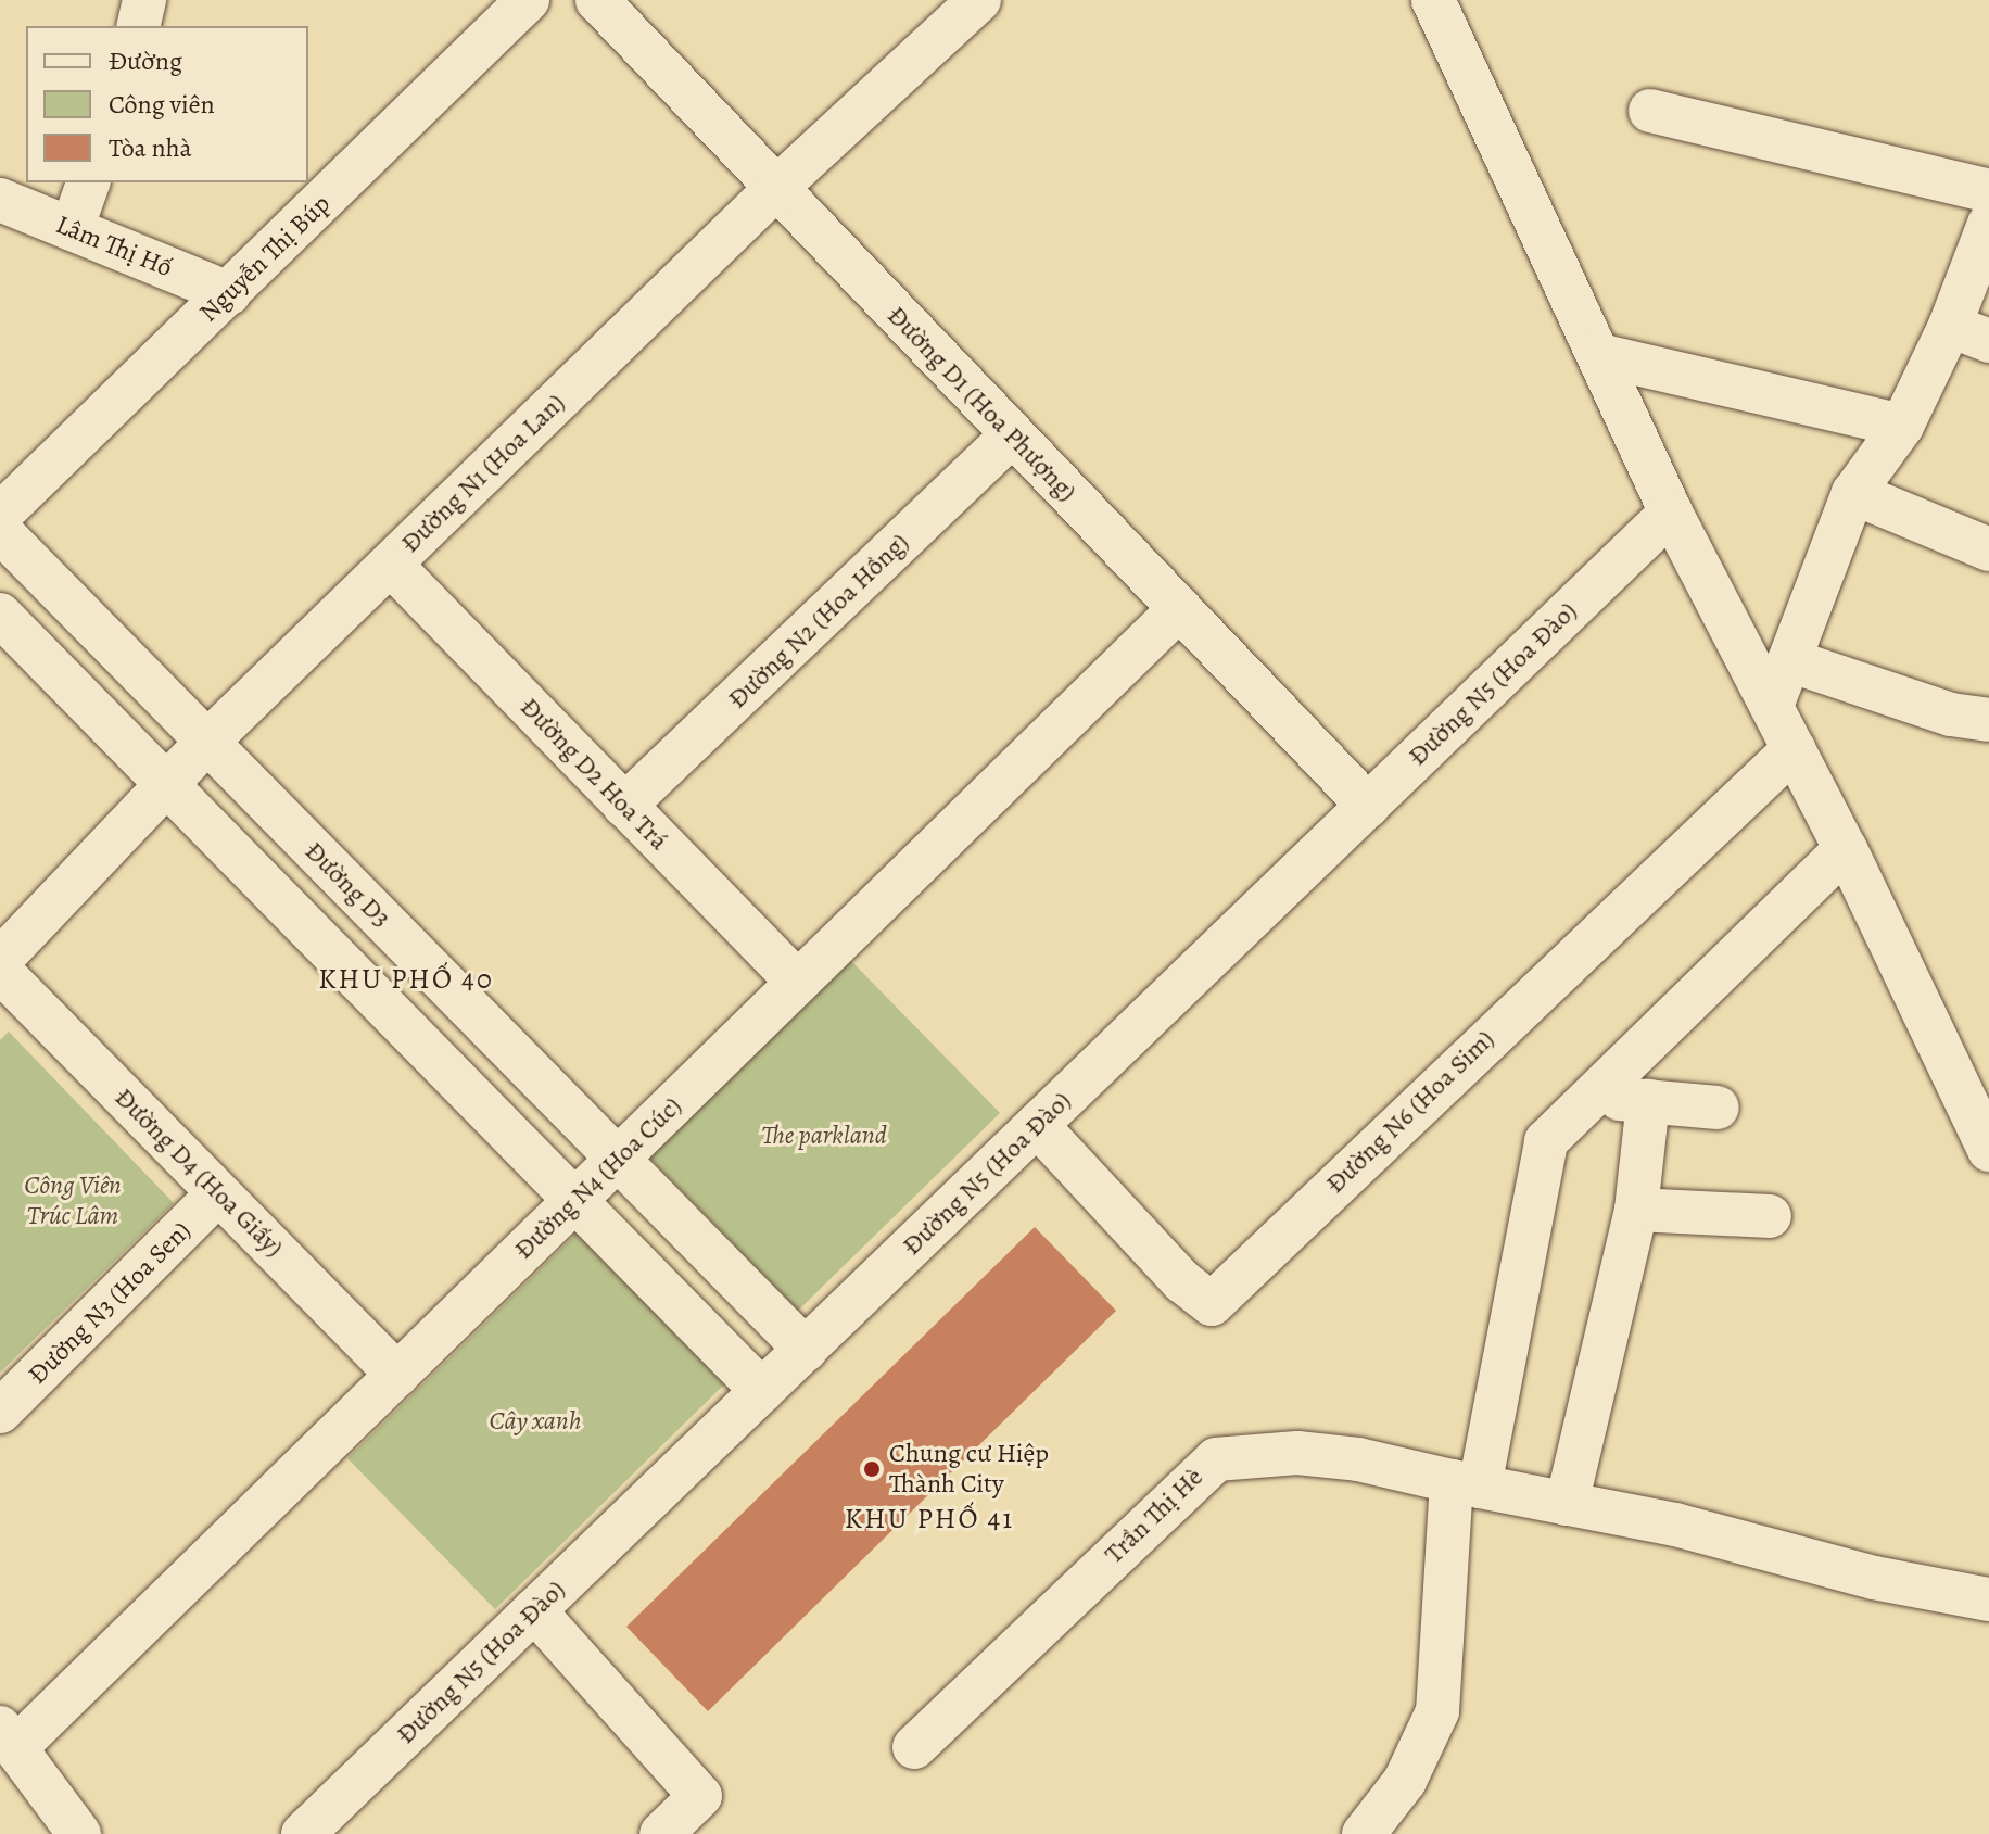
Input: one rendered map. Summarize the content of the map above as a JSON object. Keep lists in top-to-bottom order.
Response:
{
  "streets": {
    "street": [
      "Lâm Thị Hố",
      "Nguyễn Thị Búp",
      "Đường D1 (Hoa Phượng)",
      "Đường N1 (Hoa Lan)",
      "Đường N2 (Hoa Hồng)",
      "Đường N5 (Hoa Đào)",
      "Đường D2 Hoa Trá",
      "Đường D3",
      "Đường N6 (Hoa Sim)",
      "Đường D4 (Hoa Giấy)",
      "Đường N4 (Hoa Cúc)",
      "Đường N3 (Hoa Sen)",
      "Trần Thị Hè"
    ]
  },
  "crossings": [
    ["Lâm Thị Hố", "Nguyễn Thị Búp"],
    ["Đường D1 (Hoa Phượng)", "Đường N1 (Hoa Lan)"],
    ["Đường D1 (Hoa Phượng)", "Đường N2 (Hoa Hồng)"],
    ["Đường D1 (Hoa Phượng)", "Đường N5 (Hoa Đào)"],
    ["Đường D1 (Hoa Phượng)", "Đường N4 (Hoa Cúc)"],
    ["Đường N1 (Hoa Lan)", "Đường D2 Hoa Trá"],
    ["Đường N1 (Hoa Lan)", "Đường D3"],
    ["Đường N2 (Hoa Hồng)", "Đường D2 Hoa Trá"],
    ["Đường N5 (Hoa Đào)", "Đường D3"],
    ["Đường N5 (Hoa Đào)", "Đường N6 (Hoa Sim)"],
    ["Đường D2 Hoa Trá", "Đường N4 (Hoa Cúc)"],
    ["Đường D3", "Đường N4 (Hoa Cúc)"],
    ["Đường D4 (Hoa Giấy)", "Đường N4 (Hoa Cúc)"],
    ["Đường D4 (Hoa Giấy)", "Đường N3 (Hoa Sen)"]
  ],
  "districts": ["KHU PHỐ 40", "KHU PHỐ 41"],
  "parks": ["The parkland", "Công Viên Trúc Lâm", "Cây xanh"],
  "places": ["Chung cư Hiệp Thành City"],
  "legend": ["Đường", "Công viên", "Tòa nhà"]
}
